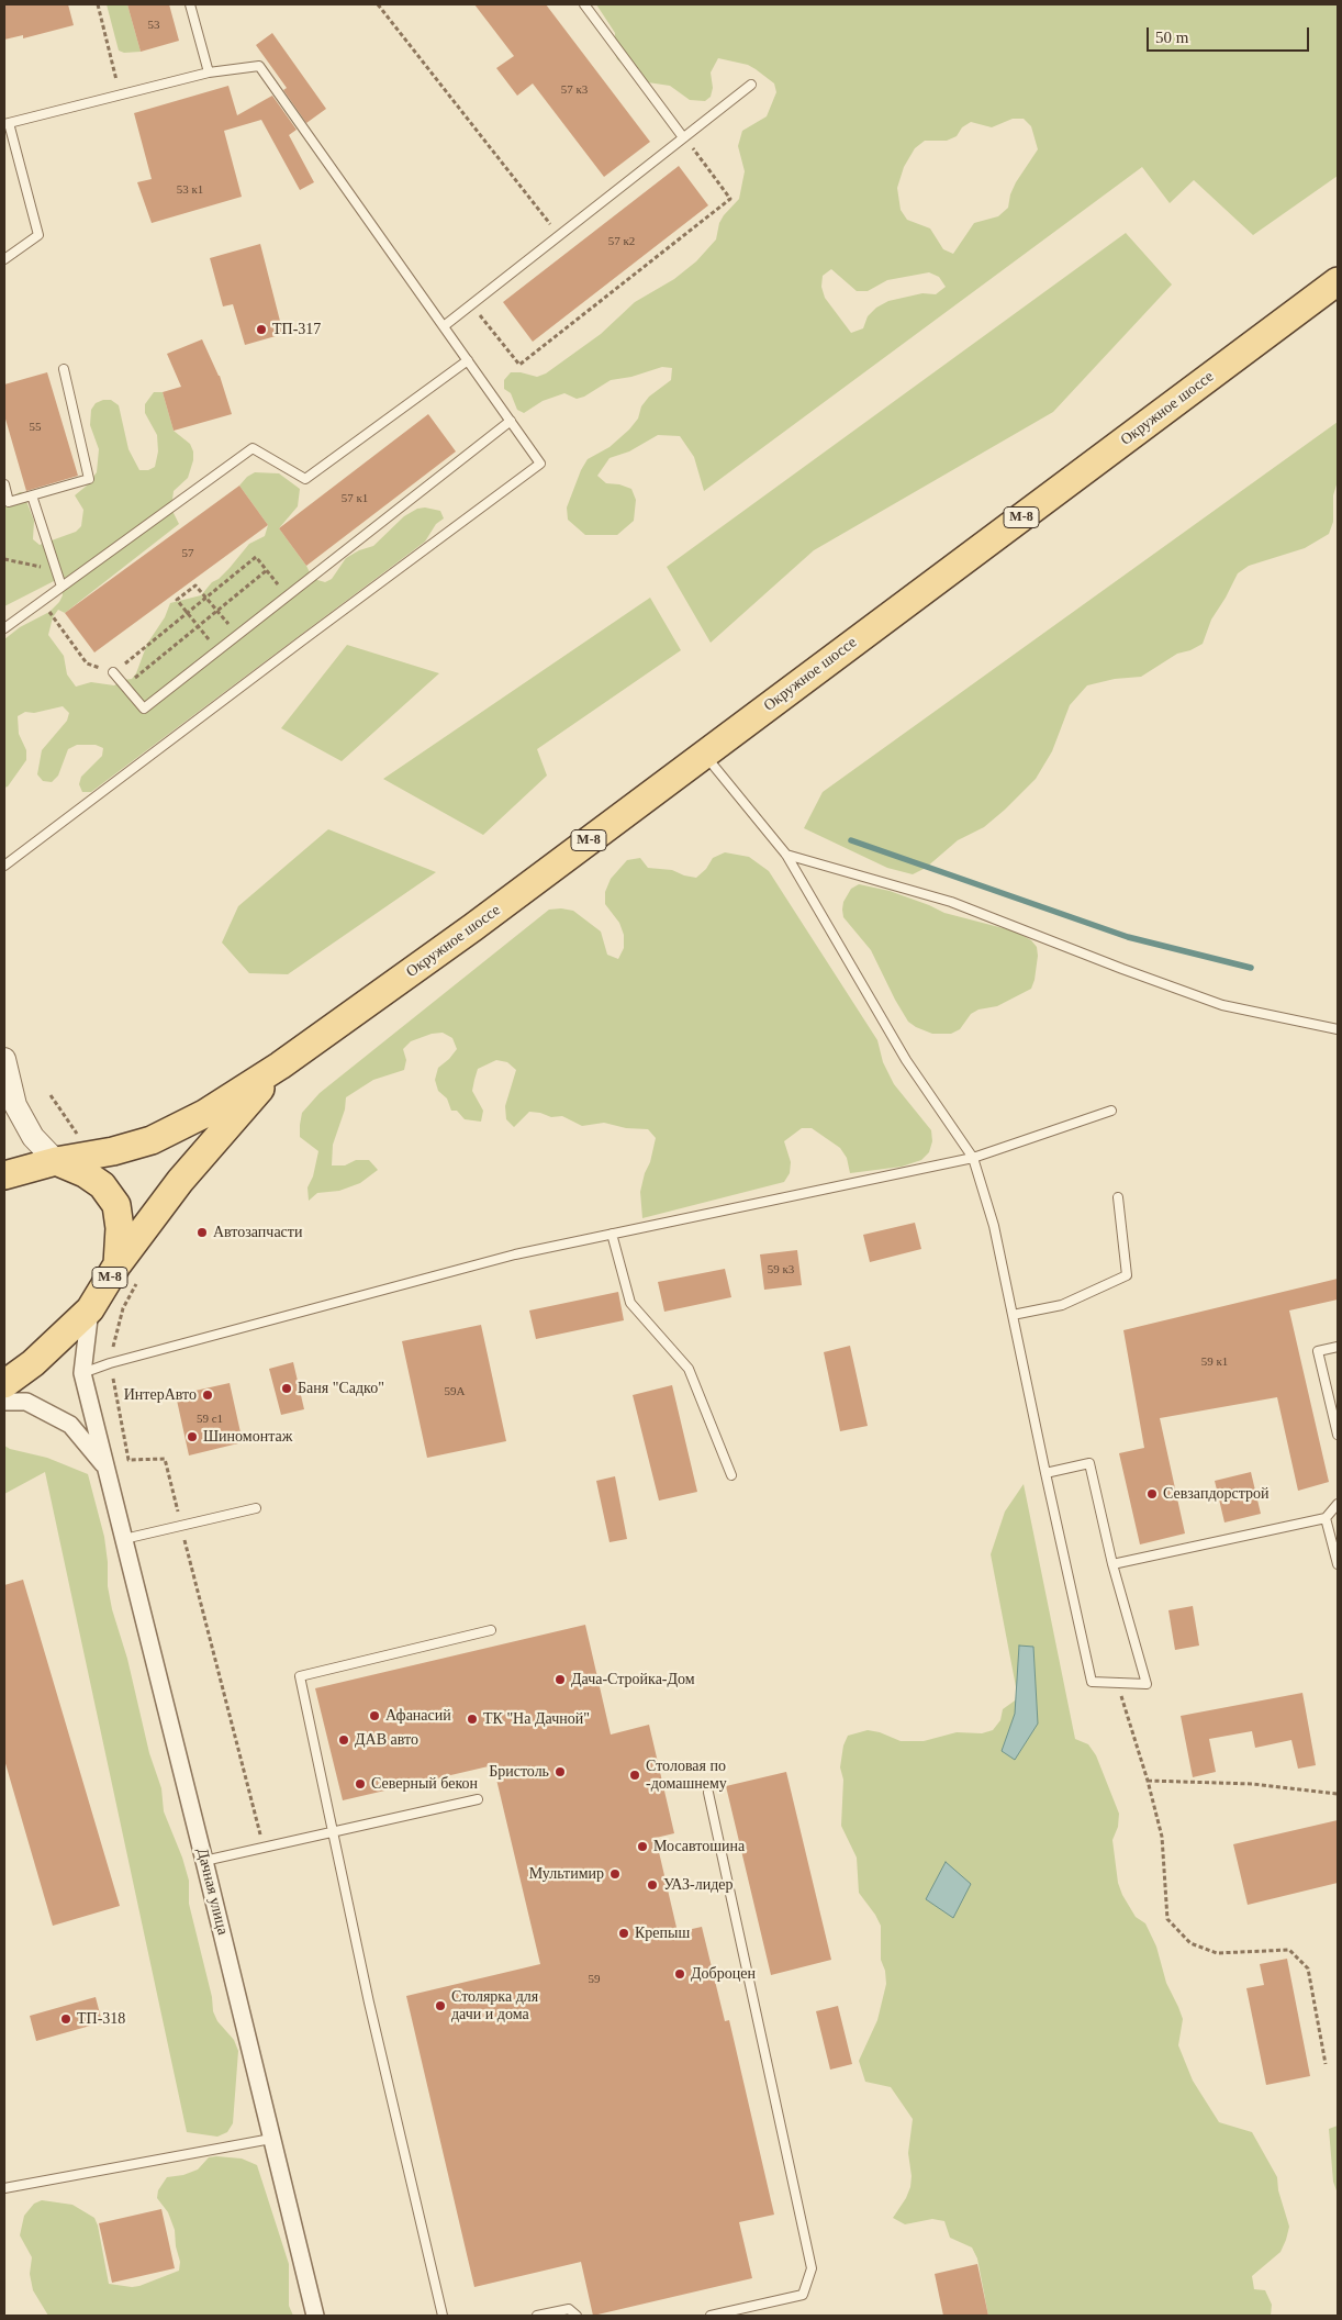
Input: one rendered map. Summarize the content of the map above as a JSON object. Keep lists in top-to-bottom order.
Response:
{
  "streets": {
    "main road": ["Окружное шоссе", "М-8"],
    "street": ["Дачная улица"]
  },
  "crossings": [
    ["Окружное шоссе", "Дачная улица"]
  ],
  "places": [
    "ТП-317",
    "Автозапчасти",
    "Баня \"Садко\"",
    "ИнтерАвто",
    "Шиномонтаж",
    "Севзапдорстрой",
    "Дача-Стройка-Дом",
    "Афанасий",
    "ТК \"На Дачной\"",
    "ДАВ авто",
    "Бристоль",
    "Столовая по -домашнему",
    "Северный бекон",
    "Мосавтошина",
    "Мультимир",
    "УАЗ-лидер",
    "Крепыш",
    "Доброцен",
    "Столярка для дачи и дома",
    "ТП-318"
  ],
  "house_numbers": [
    "53",
    "57 к3",
    "53 к1",
    "57 к2",
    "55",
    "57 к1",
    "57",
    "59 к3",
    "59 к1",
    "59А",
    "59 с1",
    "59"
  ],
  "scale_bar": "50 m"
}
